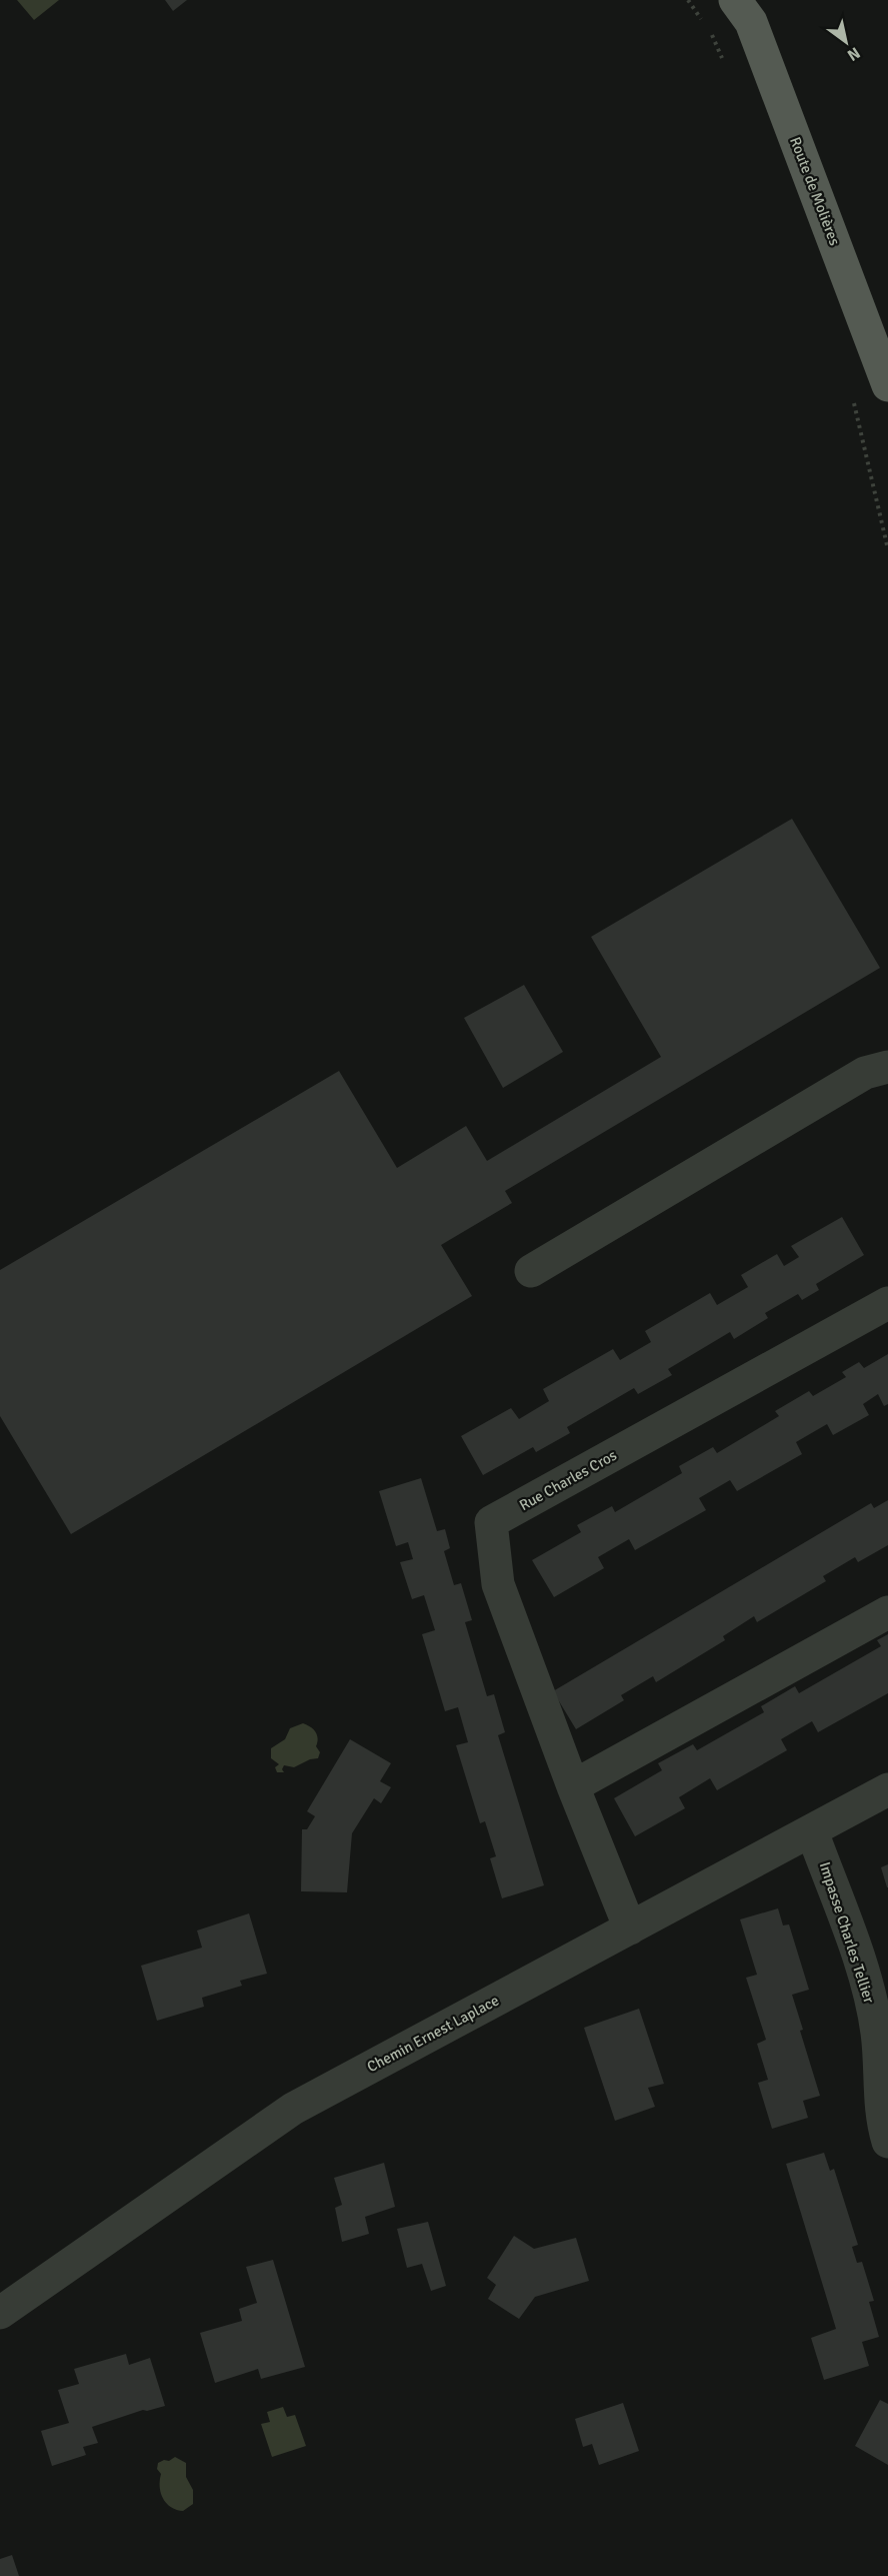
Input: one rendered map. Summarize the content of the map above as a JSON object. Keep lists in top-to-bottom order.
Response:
{
  "streets": {
    "main road": ["Route de Molières"],
    "street": ["Rue Charles Cros", "Impasse Charles Tellier", "Chemin Ernest Laplace"]
  },
  "crossings": [
    ["Rue Charles Cros", "Chemin Ernest Laplace"],
    ["Impasse Charles Tellier", "Chemin Ernest Laplace"]
  ],
  "north": "bottom right"
}
